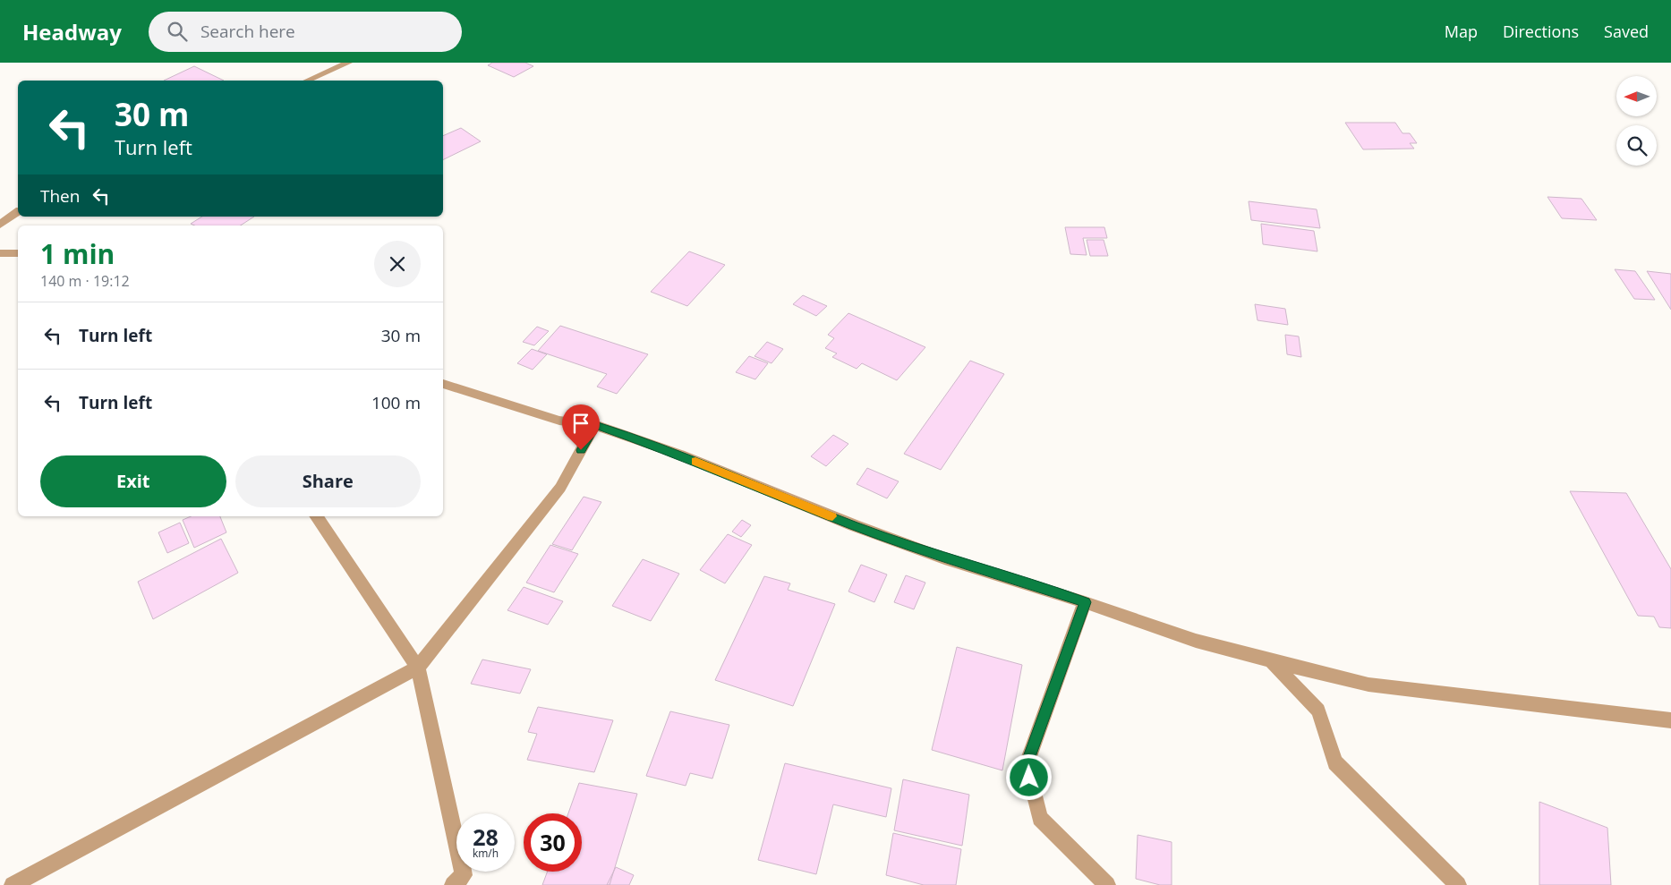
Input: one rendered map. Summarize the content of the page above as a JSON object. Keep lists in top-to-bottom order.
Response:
{
  "north": "left",
  "page": {
    "header": "Headway",
    "search": "Search here",
    "nav": ["Map", "Directions", "Saved"],
    "turn": ["30 m", "Turn left"],
    "then": "Then",
    "heading": ["1 min", "140 m · 19:12"],
    "list": [
      {
        "name": "Turn left",
        "value": "30 m"
      },
      {
        "name": "Turn left",
        "value": "100 m"
      }
    ],
    "buttons": ["Exit", "Share"],
    "speed": "28 km/h",
    "limit": "30"
  }
}
